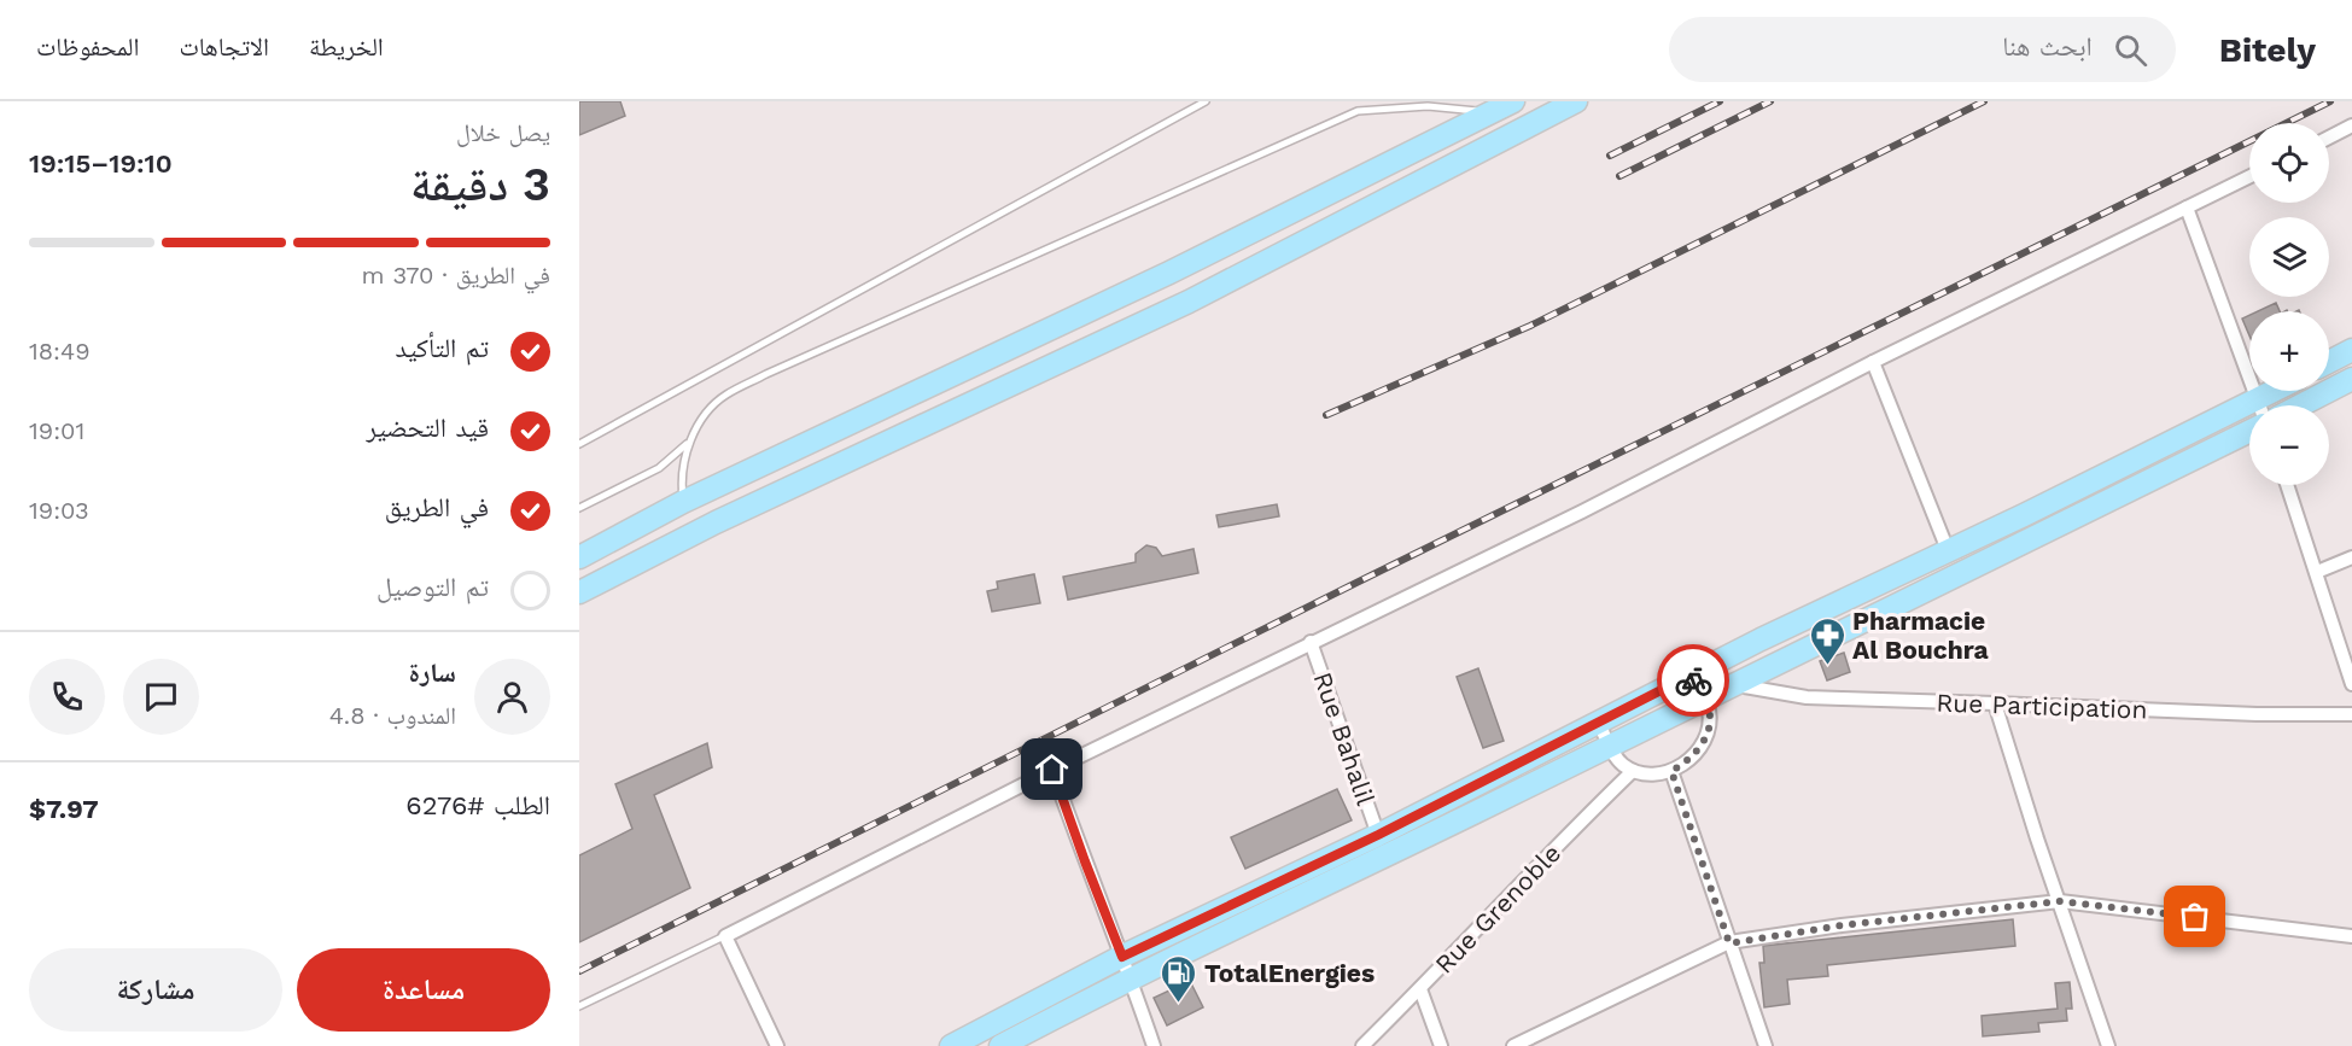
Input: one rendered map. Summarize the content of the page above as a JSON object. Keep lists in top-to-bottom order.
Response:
{
  "streets": {
    "street": ["Rue Participation", "Rue Bahalil", "Rue Grenoble"]
  },
  "places": {
    "pharmacy": ["Pharmacie Al Bouchra"],
    "fuel station": ["TotalEnergies"]
  },
  "page": {
    "header": "Bitely",
    "search": "ابحث هنا",
    "nav": ["الخريطة", "الاتجاهات", "المحفوظات"],
    "heading": ["3 دقيقة", "يصل خلال", "19:10–19:15"],
    "panel": [
      "سارة",
      "المندوب · 4.8",
      "الطلب #6276",
      "$7.97"
    ],
    "map_buttons": ["+", "−"],
    "bar": "في الطريق · 370 m",
    "list": [
      ["تم التأكيد", "18:49"],
      ["قيد التحضير", "19:01"],
      ["في الطريق", "19:03"],
      "تم التوصيل"
    ],
    "buttons": ["مساعدة", "مشاركة"]
  }
}
